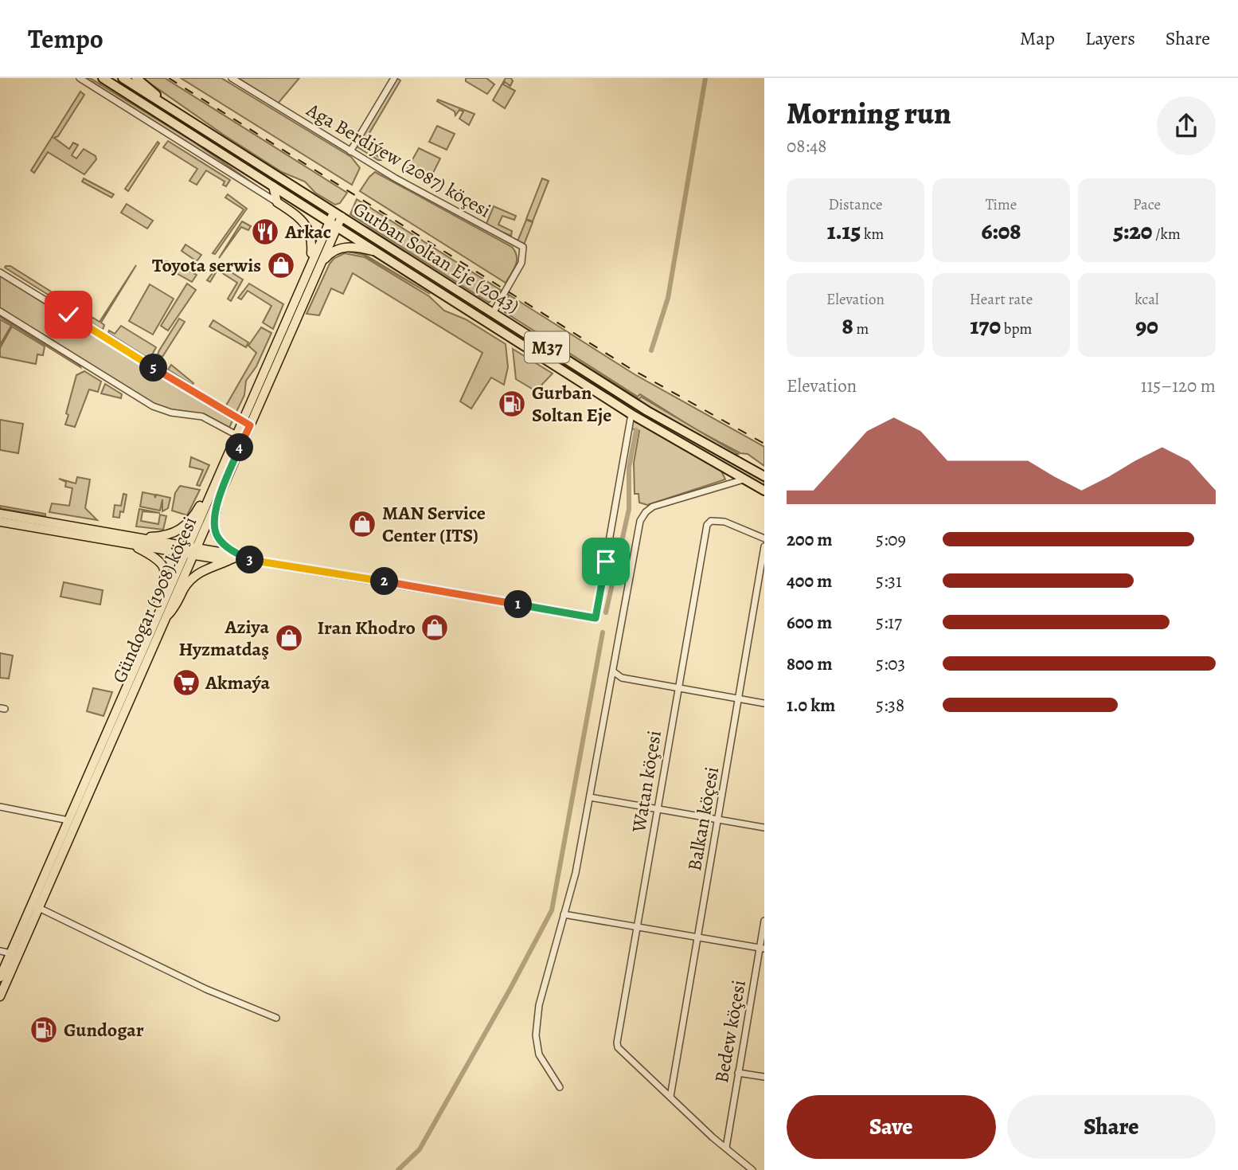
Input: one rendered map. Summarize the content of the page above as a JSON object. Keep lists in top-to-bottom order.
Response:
{
  "streets": {
    "highway": ["Gurban Soltan Eje (2043)", "M37"],
    "main road": ["Gündogar (1908) köçesi"],
    "street": [
      "Aga Berdiýew (2087) köçesi",
      "Watan köçesi",
      "Balkan köçesi",
      "Bedew köçesi"
    ]
  },
  "crossings": [
    ["Aga Berdiýew (2087) köçesi", "Gurban Soltan Eje (2043)"],
    ["Gurban Soltan Eje (2043)", "Gündogar (1908) köçesi"],
    ["Watan köçesi", "Balkan köçesi"]
  ],
  "places": {
    "restaurant": ["Arkac"],
    "shop": [
      "Toyota serwis",
      "MAN Service Center (ITS)",
      "Iran Khodro",
      "Aziya Hyzmatdaş"
    ],
    "fuel station": ["Gurban Soltan Eje", "Gundogar"],
    "supermarket": ["Аkmaýa"]
  },
  "page": {
    "header": "Tempo",
    "nav": ["Map", "Layers", "Share"],
    "heading": ["Morning run", "08:48"],
    "stats": [
      ["Distance", "1.15 km"],
      ["Time", "6:08"],
      ["Pace", "5:20 /km"],
      ["Elevation", "8 m"],
      ["Heart rate", "170 bpm"],
      ["kcal", "90"]
    ],
    "pins": [
      "5",
      "4",
      "3",
      "2",
      "1"
    ],
    "chart": ["Elevation", "115–120 m"],
    "list": [
      {
        "name": "200 m",
        "note": "5:09"
      },
      {
        "name": "400 m",
        "note": "5:31"
      },
      {
        "name": "600 m",
        "note": "5:17"
      },
      {
        "name": "800 m",
        "note": "5:03"
      },
      {
        "name": "1.0 km",
        "note": "5:38"
      }
    ],
    "buttons": ["Save", "Share"]
  }
}
